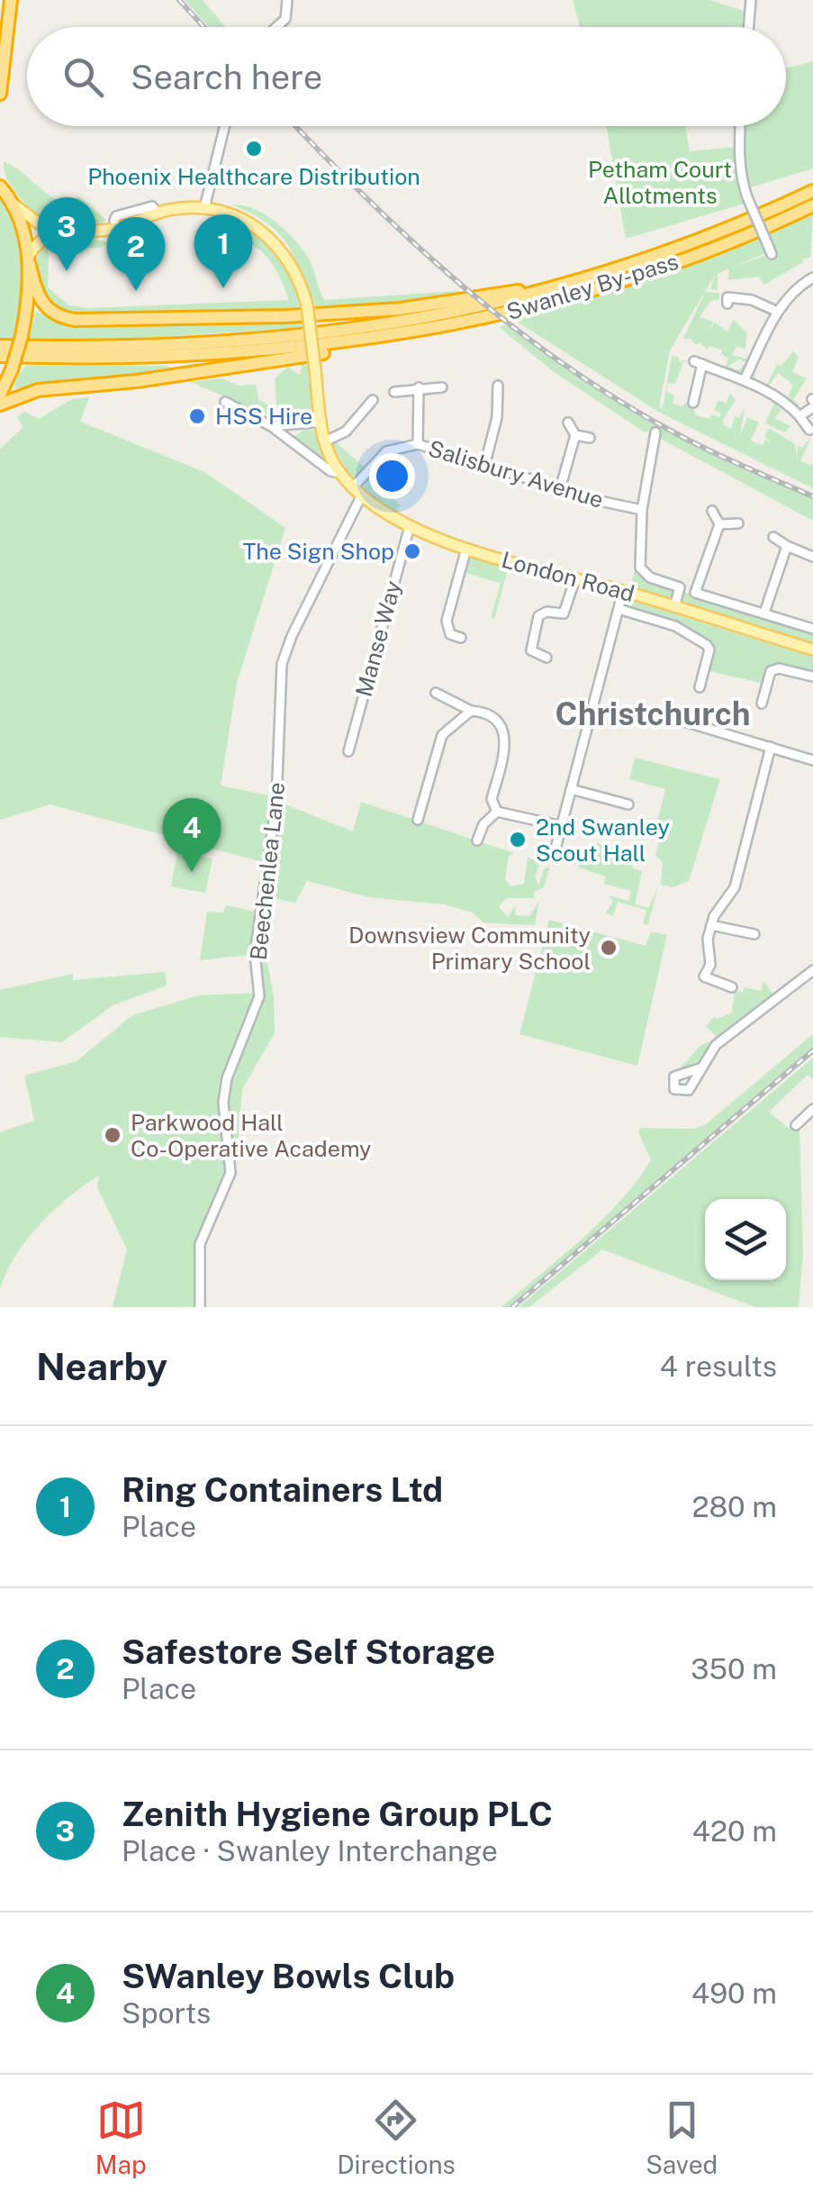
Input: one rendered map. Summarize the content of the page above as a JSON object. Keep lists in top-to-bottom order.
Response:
{
  "streets": {
    "highway": ["Swanley By-pass"],
    "main road": ["London Road"],
    "street": ["Salisbury Avenue", "Manse Way", "Beechenlea Lane"]
  },
  "crossings": [
    ["Salisbury Avenue", "London Road"],
    ["Salisbury Avenue", "Beechenlea Lane"],
    ["London Road", "Manse Way"],
    ["London Road", "Beechenlea Lane"]
  ],
  "districts": ["Christchurch"],
  "parks": ["Petham Court Allotments"],
  "places": [
    "Phoenix Healthcare Distribution",
    "HSS Hire",
    "The Sign Shop",
    "2nd Swanley Scout Hall",
    "Downsview Community Primary School",
    "Parkwood Hall Co-Operative Academy"
  ],
  "page": {
    "search": "Search here",
    "pins": [
      "3",
      "1",
      "2",
      "4"
    ],
    "heading": ["Nearby", "4 results"],
    "list": [
      {
        "mark": "1",
        "name": "Ring Containers Ltd",
        "note": "Place",
        "value": "280 m"
      },
      {
        "mark": "2",
        "name": "Safestore Self Storage",
        "note": "Place",
        "value": "350 m"
      },
      {
        "mark": "3",
        "name": "Zenith Hygiene Group PLC",
        "note": "Place · Swanley Interchange",
        "value": "420 m"
      },
      {
        "mark": "4",
        "name": "SWanley Bowls Club",
        "note": "Sports",
        "value": "490 m"
      }
    ],
    "nav": ["Map", "Directions", "Saved"]
  }
}
